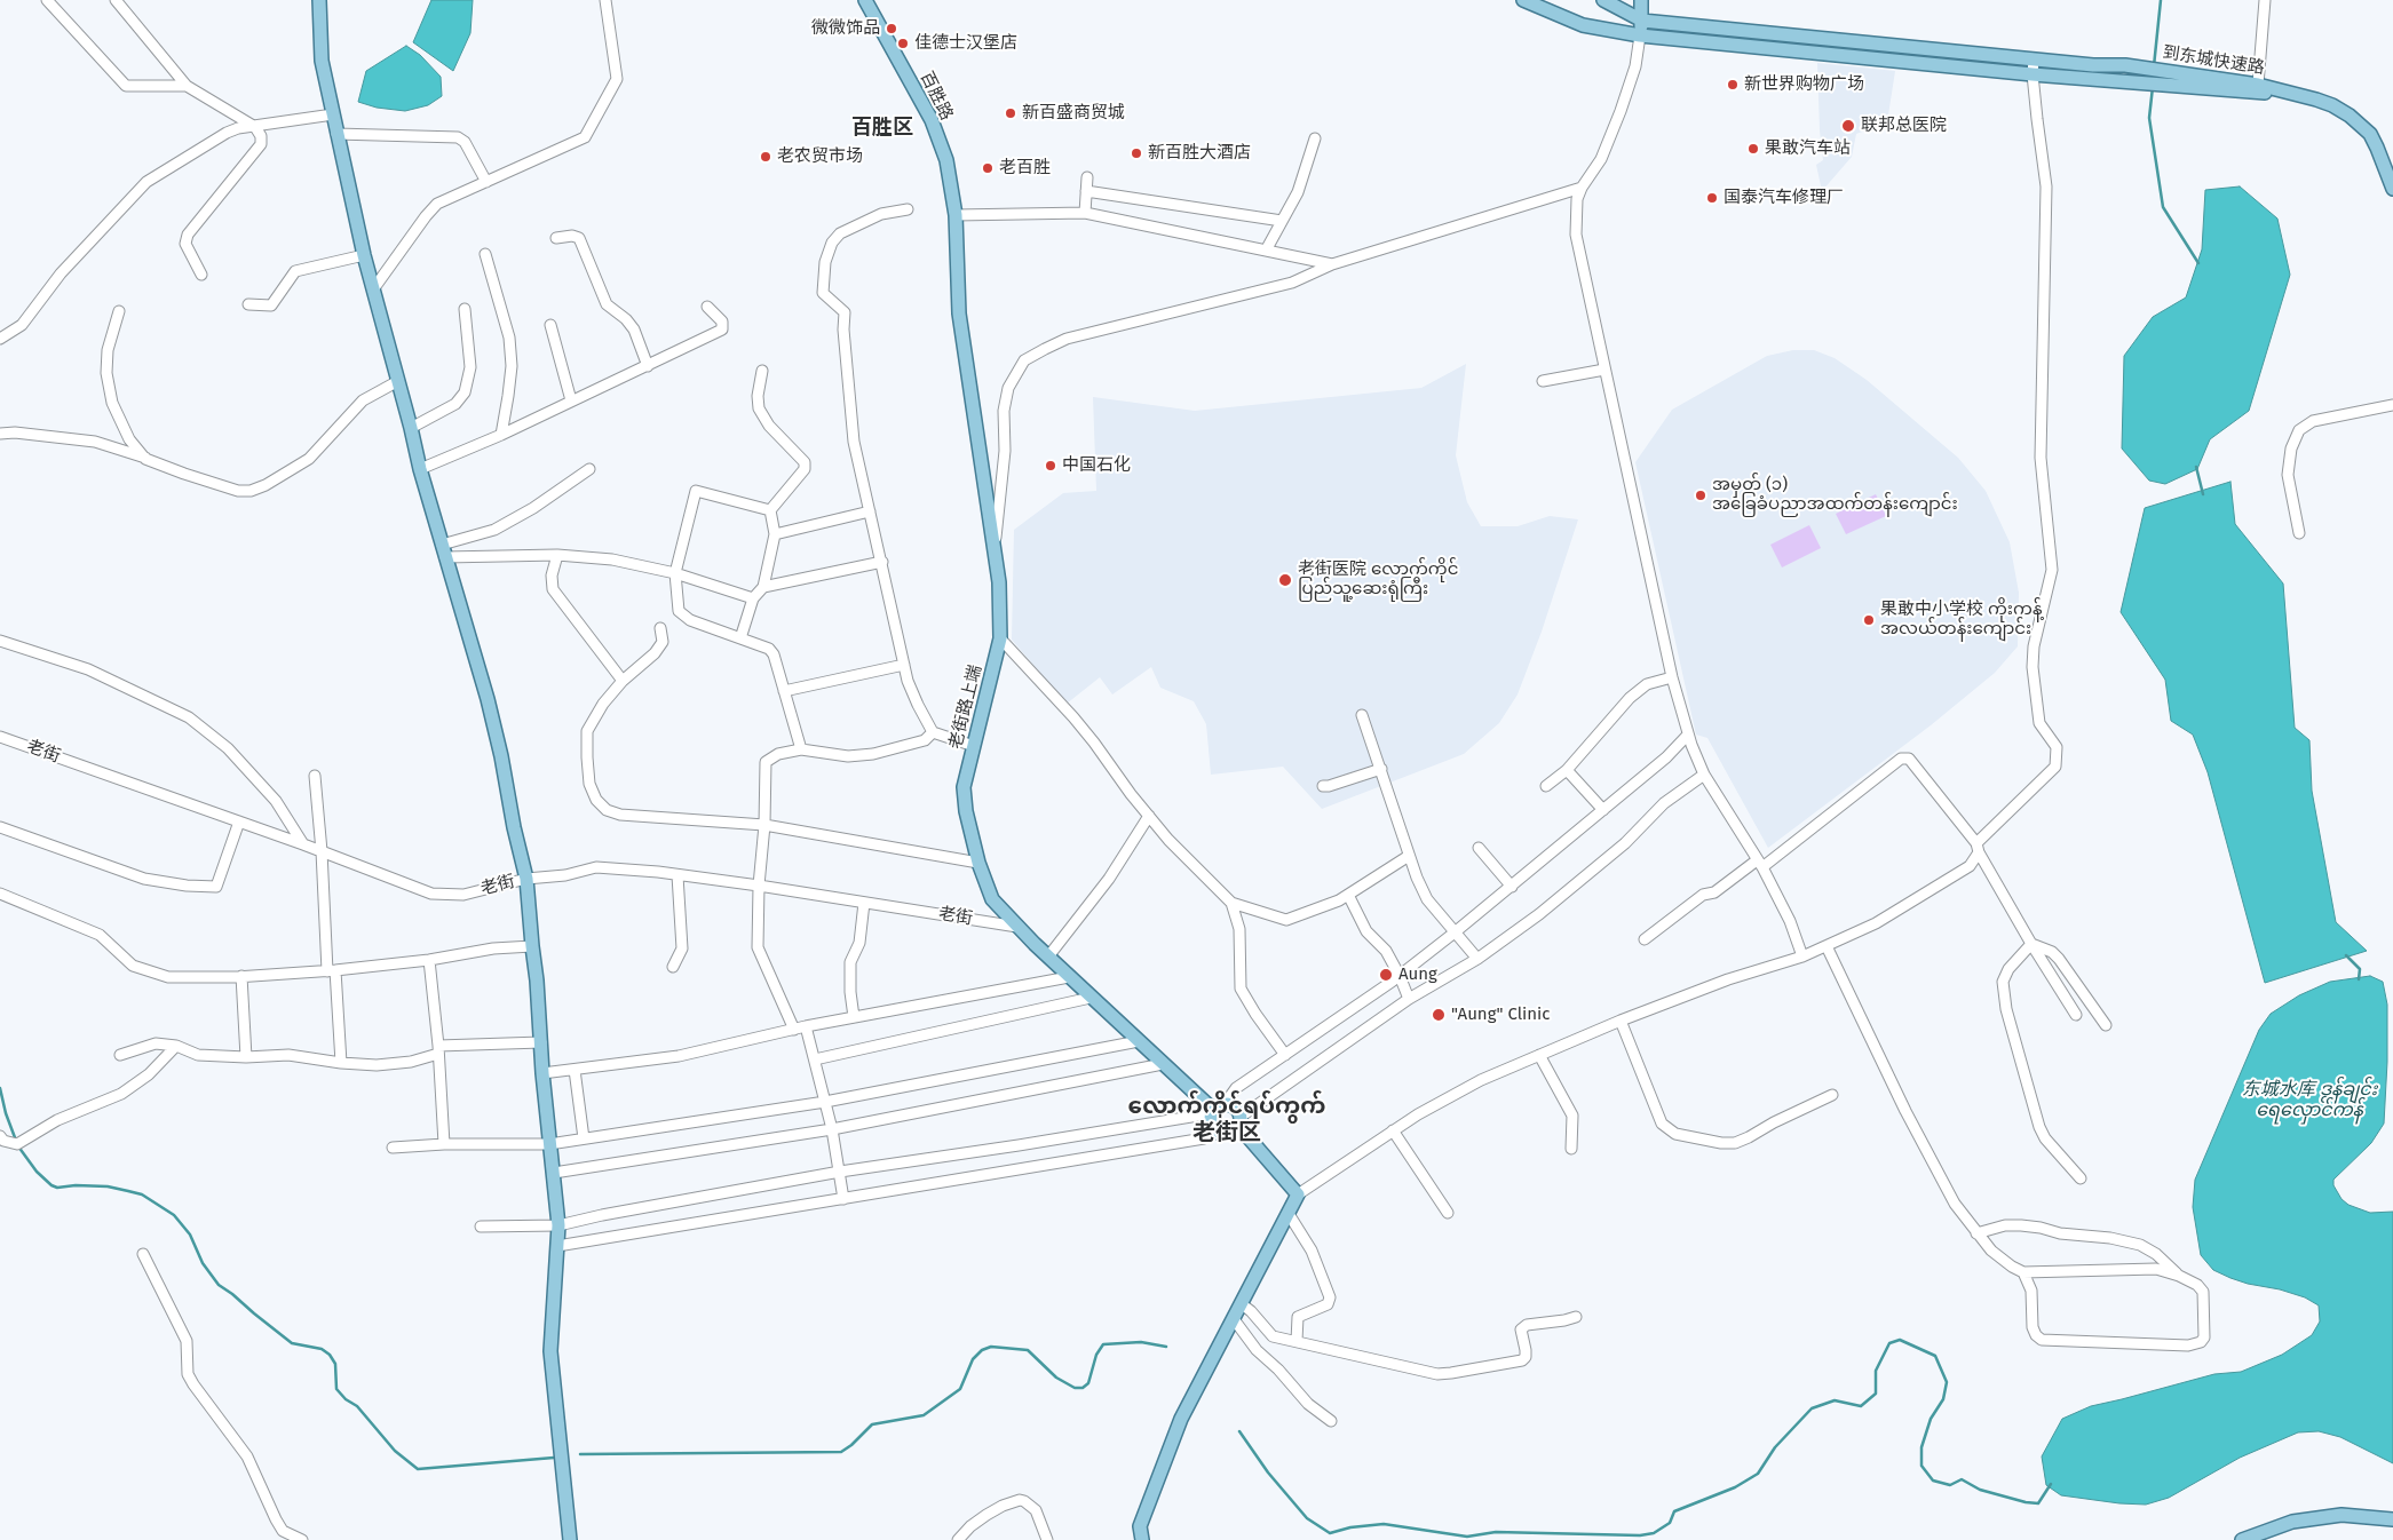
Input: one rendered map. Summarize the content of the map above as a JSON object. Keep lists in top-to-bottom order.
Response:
{
  "streets": {
    "main road": ["到东城快速路", "百胜路", "老街路上端"],
    "street": ["老街"]
  },
  "crossings": [
    ["百胜路", "老街路上端"],
    ["老街路上端", "老街"]
  ],
  "districts": ["百胜区", "လောက်ကိုင်ရပ်ကွက် 老街区"],
  "water": ["东城水库 ဒွန်ချင်း ရေလှောင်ကန်"],
  "places": [
    "微微饰品",
    "佳德士汉堡店",
    "新世界购物广场",
    "新百盛商贸城",
    "联邦总医院",
    "果敢汽车站",
    "新百胜大酒店",
    "老农贸市场",
    "老百胜",
    "国泰汽车修理厂",
    "中国石化",
    "အမှတ် (၁) အခြေခံပညာအထက်တန်းကျောင်း",
    "老街医院 လောက်ကိုင် ပြည်သူ့ဆေးရုံကြီး",
    "果敢中小学校 ကိုးကန့် အလယ်တန်းကျောင်း",
    "Aung",
    "\"Aung\" Clinic"
  ]
}
